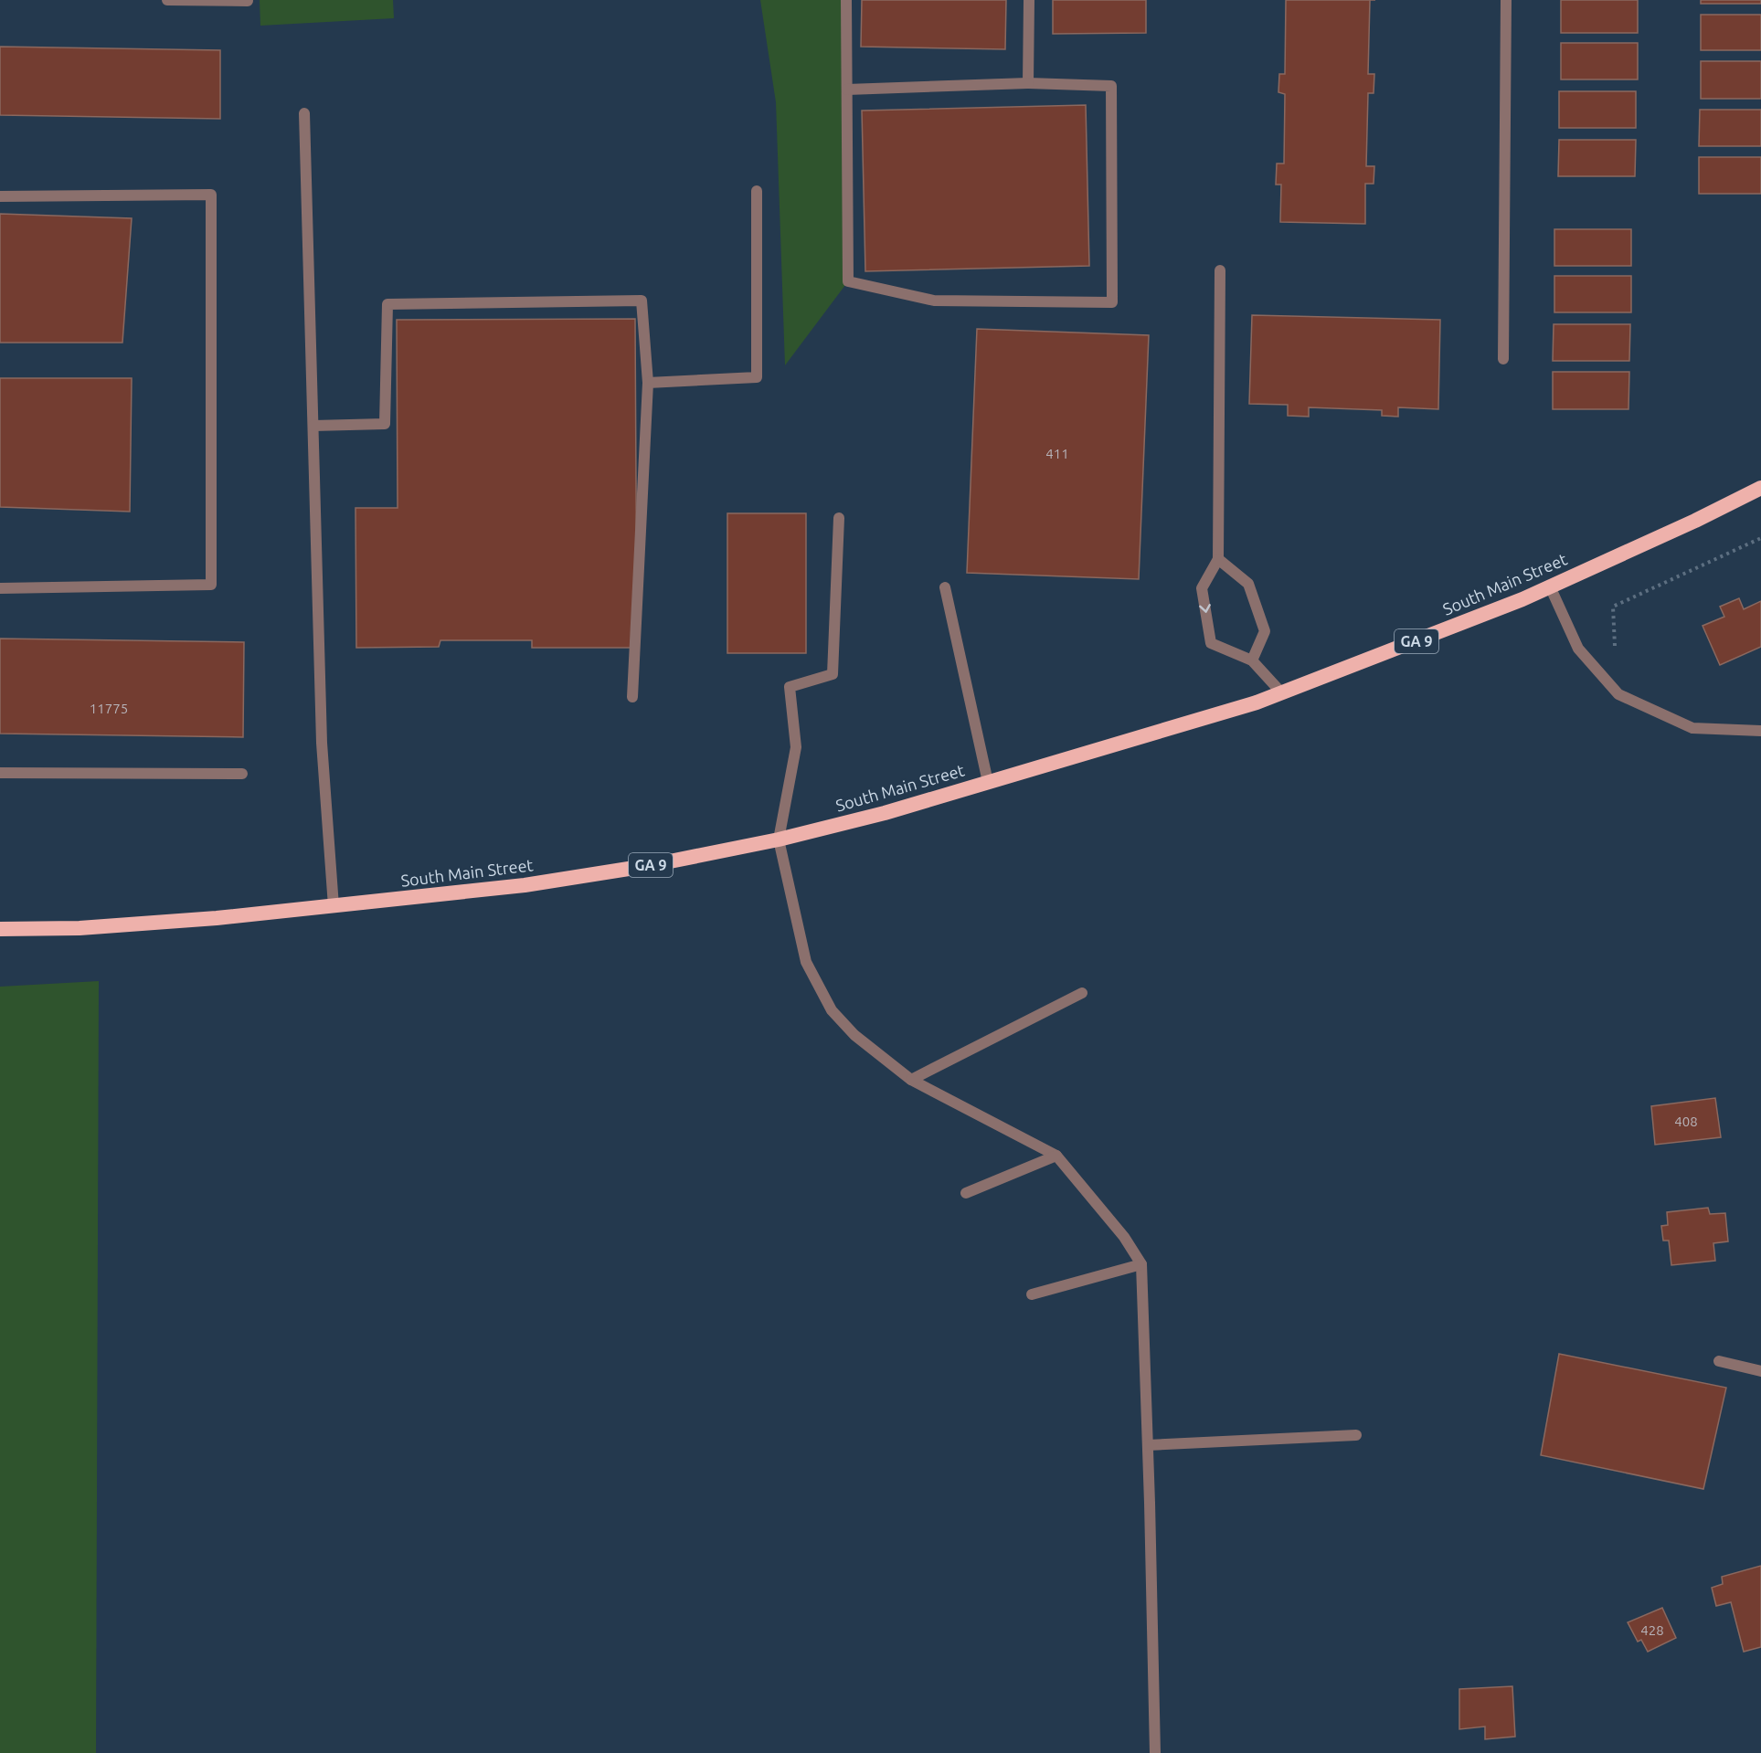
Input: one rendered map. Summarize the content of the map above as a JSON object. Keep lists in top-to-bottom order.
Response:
{
  "streets": {
    "highway": ["South Main Street", "GA 9"]
  },
  "house_numbers": [
    "411",
    "11775",
    "408",
    "428"
  ]
}
